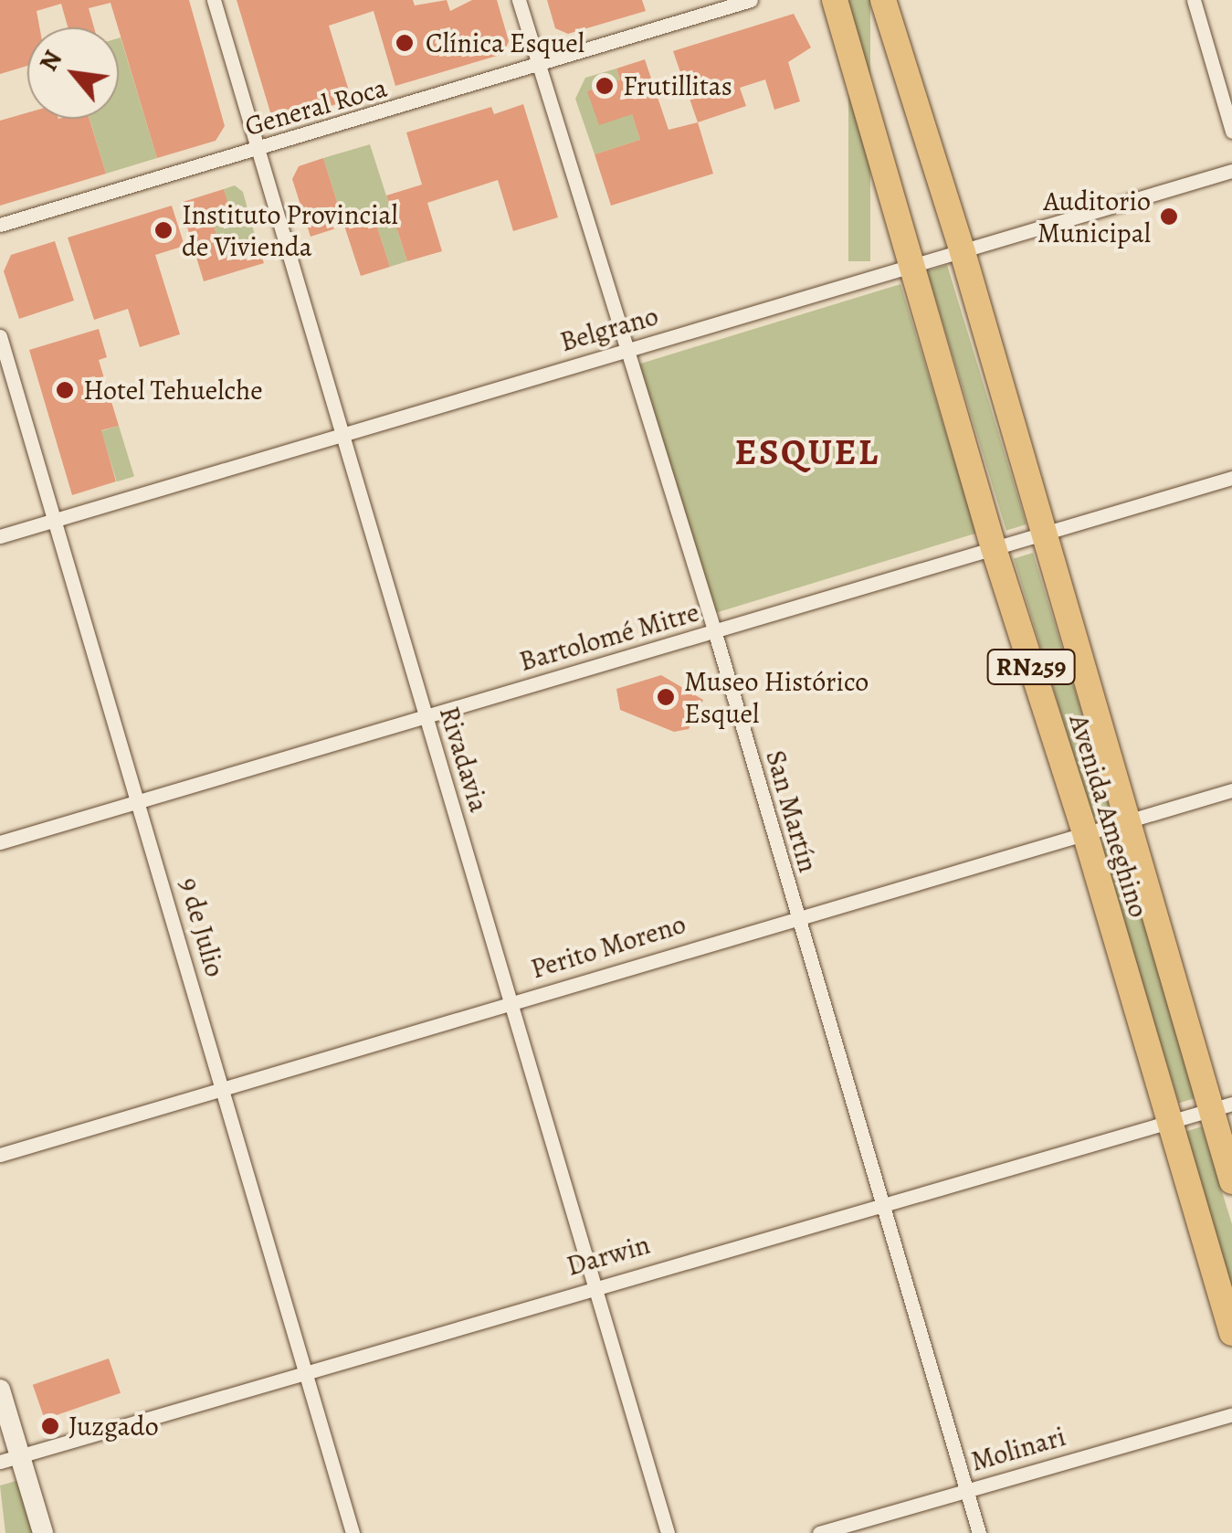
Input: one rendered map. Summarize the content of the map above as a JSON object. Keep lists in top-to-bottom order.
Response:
{
  "streets": {
    "highway": ["RN259", "Avenida Ameghino"],
    "street": [
      "General Roca",
      "Belgrano",
      "Bartolomé Mitre",
      "Rivadavia",
      "San Martín",
      "9 de Julio",
      "Perito Moreno",
      "Darwin",
      "Molinari"
    ]
  },
  "crossings": [
    ["General Roca", "Rivadavia"],
    ["General Roca", "San Martín"],
    ["Belgrano", "Rivadavia"],
    ["Belgrano", "San Martín"],
    ["Belgrano", "Avenida Ameghino"],
    ["Belgrano", "9 de Julio"],
    ["Bartolomé Mitre", "Rivadavia"],
    ["Bartolomé Mitre", "San Martín"],
    ["Bartolomé Mitre", "Avenida Ameghino"],
    ["Bartolomé Mitre", "9 de Julio"],
    ["Rivadavia", "Perito Moreno"],
    ["Rivadavia", "Darwin"],
    ["San Martín", "Perito Moreno"],
    ["San Martín", "Darwin"],
    ["San Martín", "Molinari"],
    ["Avenida Ameghino", "Perito Moreno"],
    ["Avenida Ameghino", "Darwin"],
    ["9 de Julio", "Perito Moreno"],
    ["9 de Julio", "Darwin"]
  ],
  "districts": ["ESQUEL"],
  "places": [
    "Clínica Esquel",
    "Frutillitas",
    "Auditorio Municipal",
    "Instituto Provincial de Vivienda",
    "Hotel Tehuelche",
    "Museo Histórico Esquel",
    "Juzgado"
  ],
  "north": "top left"
}
